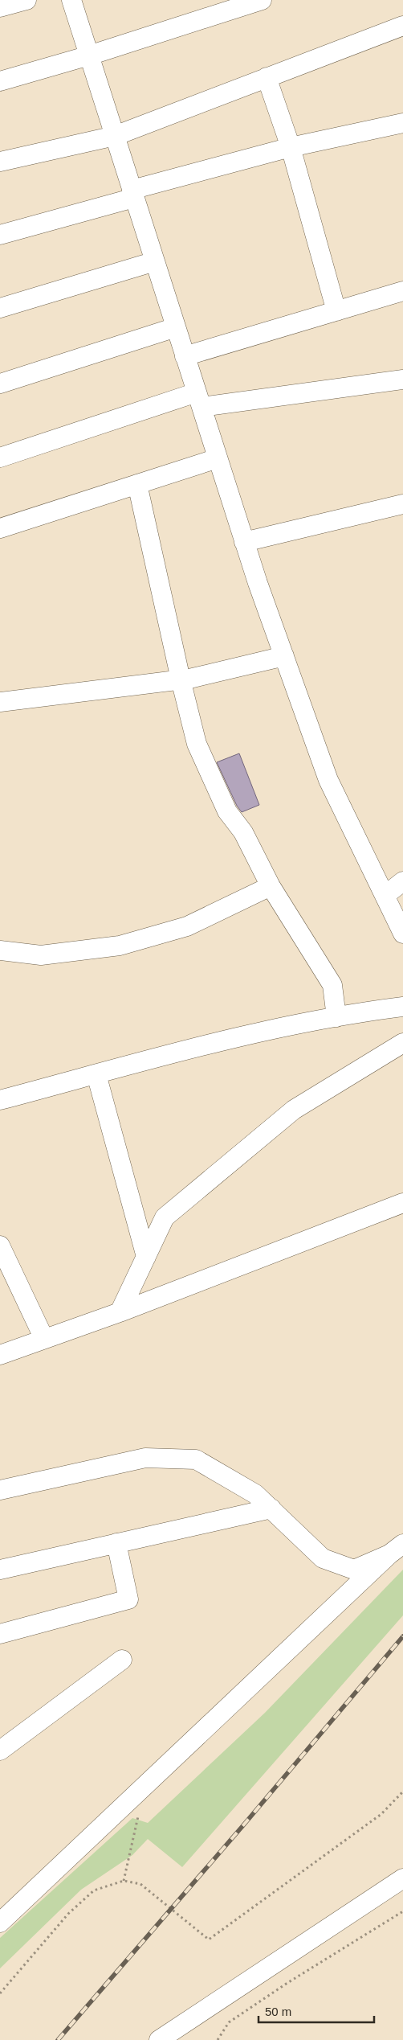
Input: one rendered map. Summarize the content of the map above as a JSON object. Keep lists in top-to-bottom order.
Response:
{
  "scale_bar": "50 m"
}
